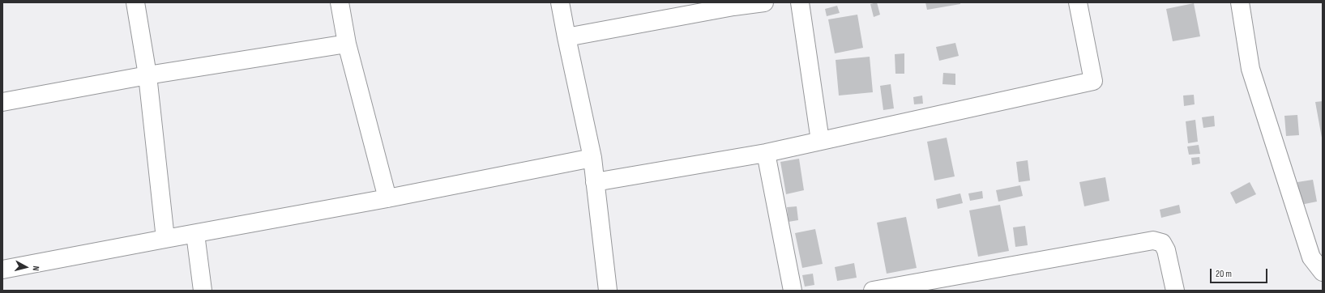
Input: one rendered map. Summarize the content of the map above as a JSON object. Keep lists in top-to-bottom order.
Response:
{
  "scale_bar": "20 m",
  "north": "right"
}
